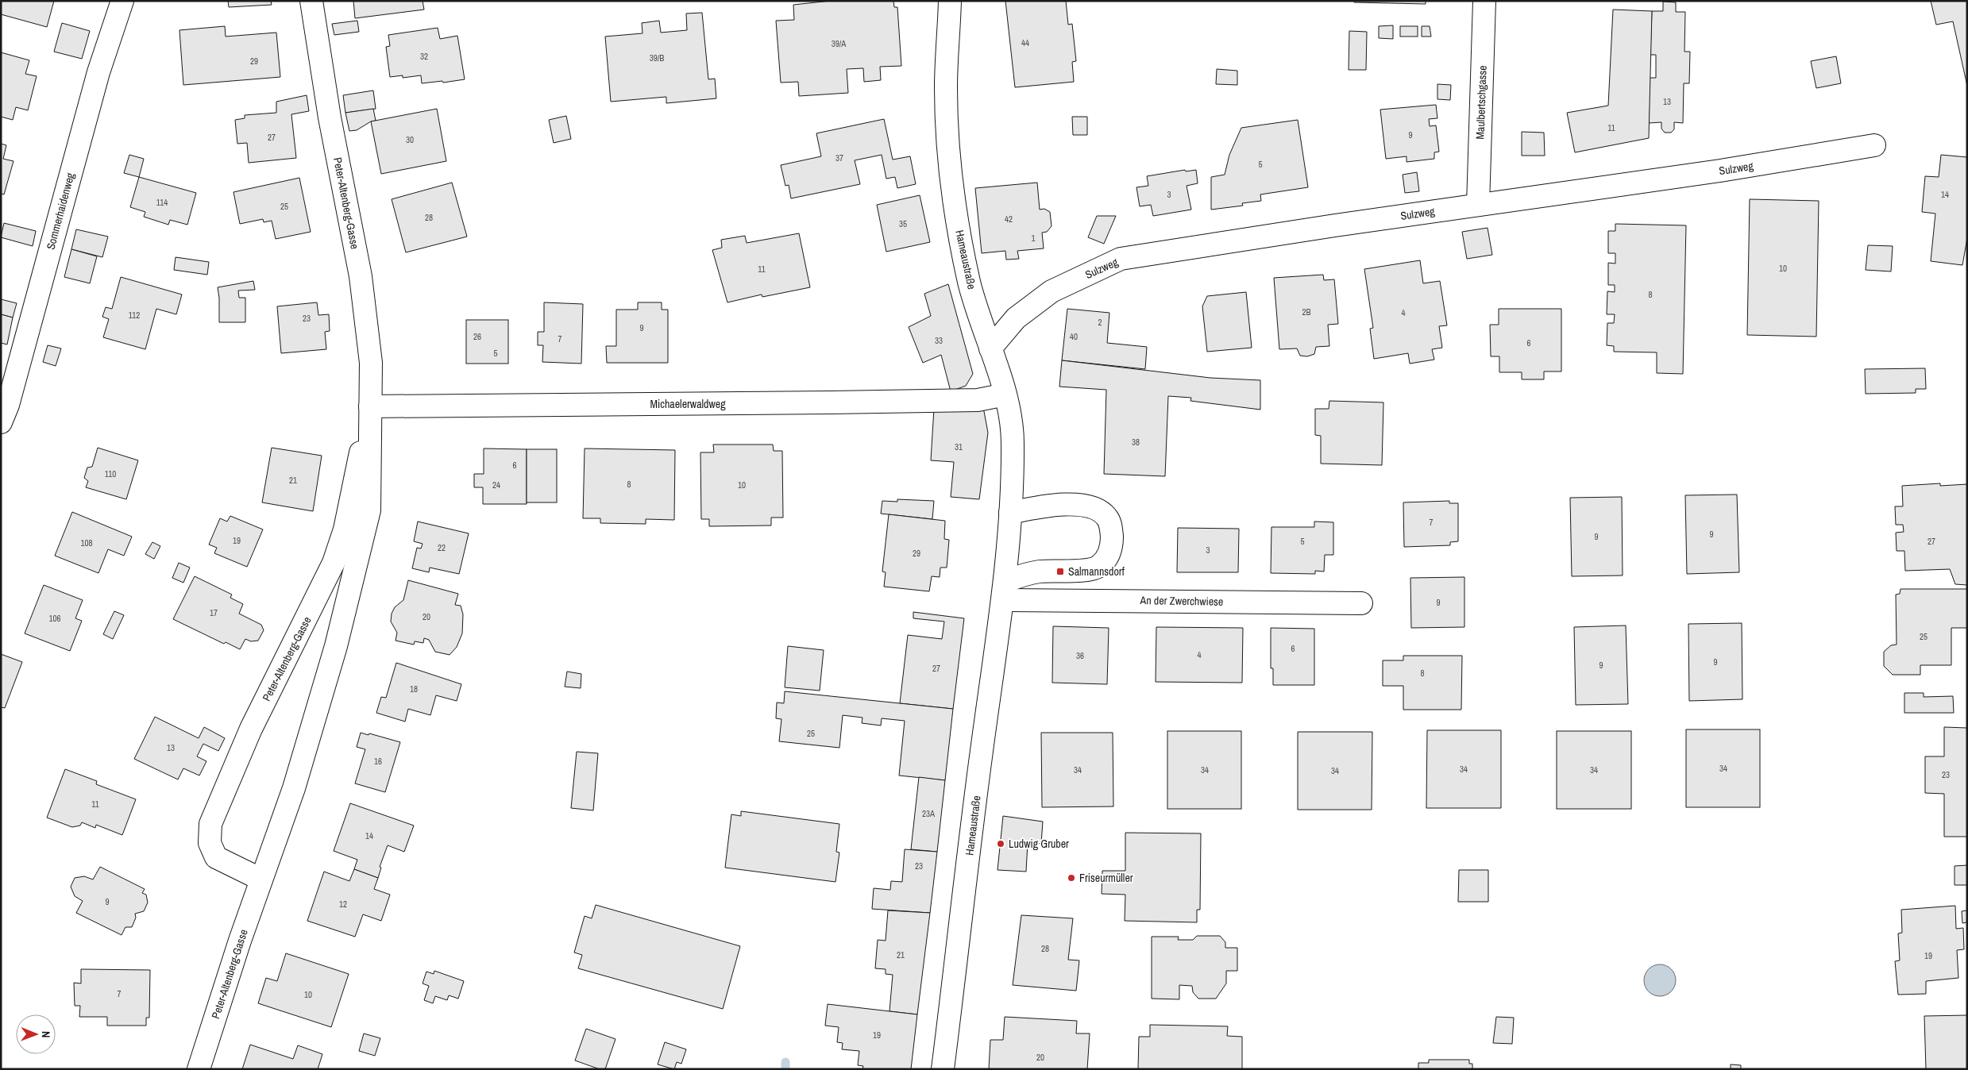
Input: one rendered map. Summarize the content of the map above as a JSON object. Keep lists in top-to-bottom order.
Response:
{
  "streets": {
    "street": [
      "Maulbertschgasse",
      "Sulzweg",
      "Peter-Altenberg-Gasse",
      "Sommerhaidenweg",
      "Hameaustraße",
      "Michaelerwaldweg",
      "An der Zwerchwiese"
    ]
  },
  "crossings": [
    ["Maulbertschgasse", "Sulzweg"],
    ["Sulzweg", "Hameaustraße"],
    ["Peter-Altenberg-Gasse", "Michaelerwaldweg"],
    ["Hameaustraße", "Michaelerwaldweg"],
    ["Hameaustraße", "An der Zwerchwiese"]
  ],
  "places": {
    "transit": ["Salmannsdorf"],
    "other": ["Ludwig Gruber", "Friseurmüller"]
  },
  "house_numbers": [
    "44",
    "39/A",
    "32",
    "39/B",
    "29",
    "13",
    "11",
    "9",
    "27",
    "30",
    "37",
    "5",
    "3",
    "14",
    "114",
    "25",
    "28",
    "42",
    "35",
    "1",
    "10",
    "11",
    "8",
    "2B",
    "4",
    "112",
    "23",
    "2",
    "9",
    "26",
    "40",
    "7",
    "33",
    "6",
    "5",
    "38",
    "31",
    "6",
    "110",
    "21",
    "8",
    "24",
    "10",
    "7",
    "9",
    "9",
    "19",
    "5",
    "27",
    "108",
    "22",
    "3",
    "29",
    "9",
    "17",
    "20",
    "106",
    "25",
    "6",
    "4",
    "36",
    "9",
    "9",
    "27",
    "8",
    "18",
    "25",
    "13",
    "16",
    "34",
    "34",
    "34",
    "34",
    "34",
    "34",
    "23",
    "11",
    "23A",
    "14",
    "23",
    "9",
    "12",
    "28",
    "21",
    "19",
    "7",
    "10",
    "19",
    "20"
  ],
  "north": "right"
}
